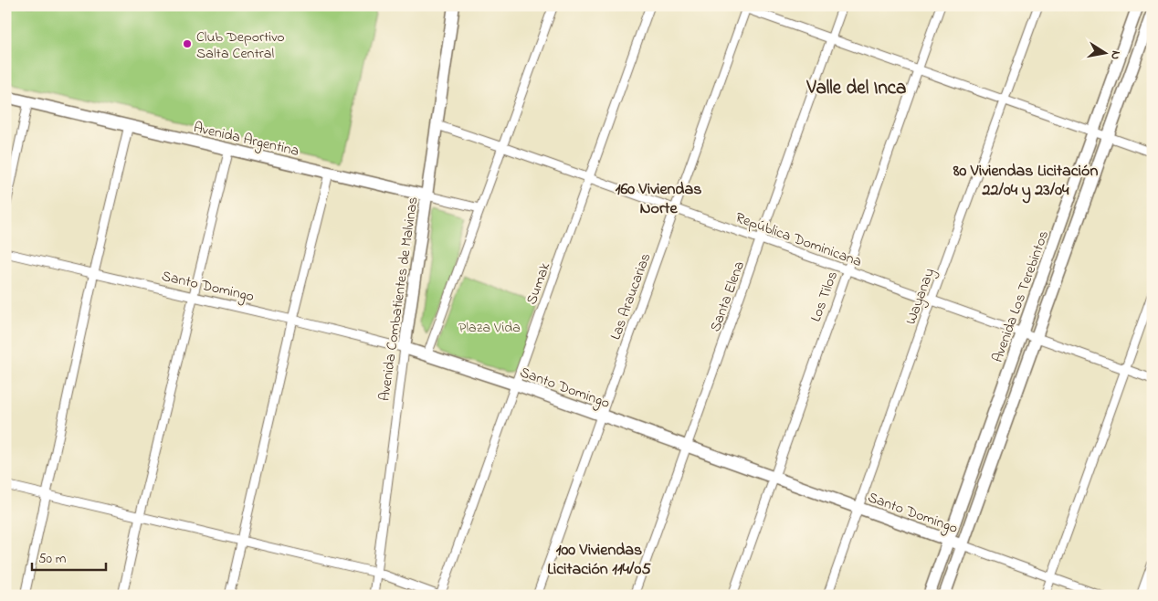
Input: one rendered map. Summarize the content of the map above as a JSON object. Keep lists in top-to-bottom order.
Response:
{
  "streets": {
    "street": [
      "Avenida Argentina",
      "República Dominicana",
      "Sumak",
      "Santo Domingo",
      "Las Araucarias",
      "Santa Elena",
      "Los Tilos",
      "Wayanay",
      "Avenida Los Terebintos",
      "Avenida Combatientes de Malvinas"
    ]
  },
  "crossings": [
    ["Avenida Argentina", "Avenida Combatientes de Malvinas"],
    ["República Dominicana", "Sumak"],
    ["República Dominicana", "Las Araucarias"],
    ["República Dominicana", "Santa Elena"],
    ["República Dominicana", "Los Tilos"],
    ["República Dominicana", "Wayanay"],
    ["República Dominicana", "Avenida Los Terebintos"],
    ["República Dominicana", "Avenida Combatientes de Malvinas"],
    ["Sumak", "Santo Domingo"],
    ["Santo Domingo", "Las Araucarias"],
    ["Santo Domingo", "Santa Elena"],
    ["Santo Domingo", "Los Tilos"],
    ["Santo Domingo", "Wayanay"],
    ["Santo Domingo", "Avenida Los Terebintos"],
    ["Santo Domingo", "Avenida Combatientes de Malvinas"]
  ],
  "districts": [
    "Valle del Inca",
    "80 Viviendas Licitación 22/04 y 23/04",
    "160 Viviendas Norte",
    "100 Viviendas Licitación 114/05"
  ],
  "parks": ["Plaza Vida"],
  "places": ["Club Deportivo Salta Central"],
  "scale_bar": "50 m",
  "north": "right"
}
